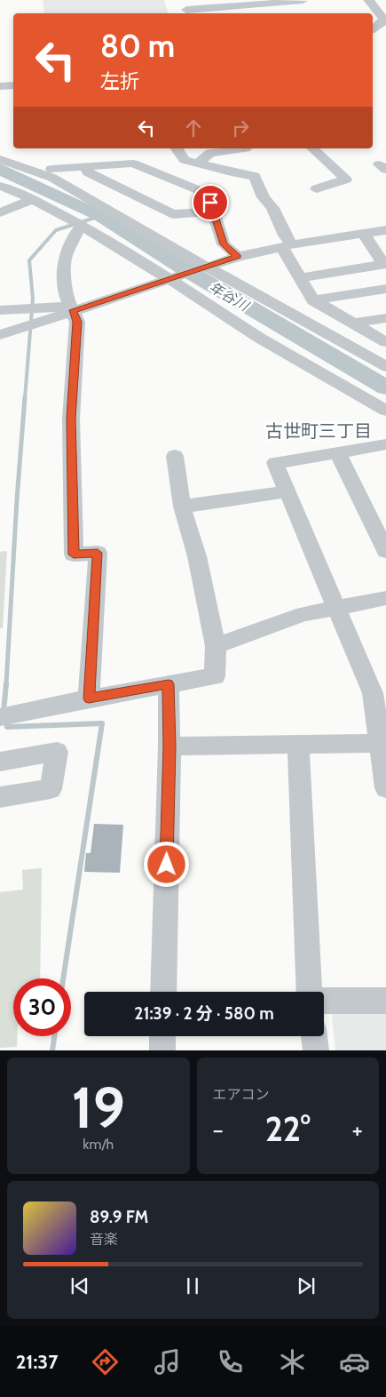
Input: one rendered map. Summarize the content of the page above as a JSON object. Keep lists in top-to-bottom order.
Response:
{
  "districts": ["古世町三丁目"],
  "water": ["年谷川"],
  "page": {
    "turn": ["80 m", "左折"],
    "limit": "30",
    "trip": "21:39 · 2 分 · 580 m",
    "tile": [
      ["19", "km/h"],
      "エアコン"
    ],
    "heat": ["−", "22°", "+"],
    "song": ["89.9 FM", "音楽"],
    "tabs": "21:37"
  }
}
